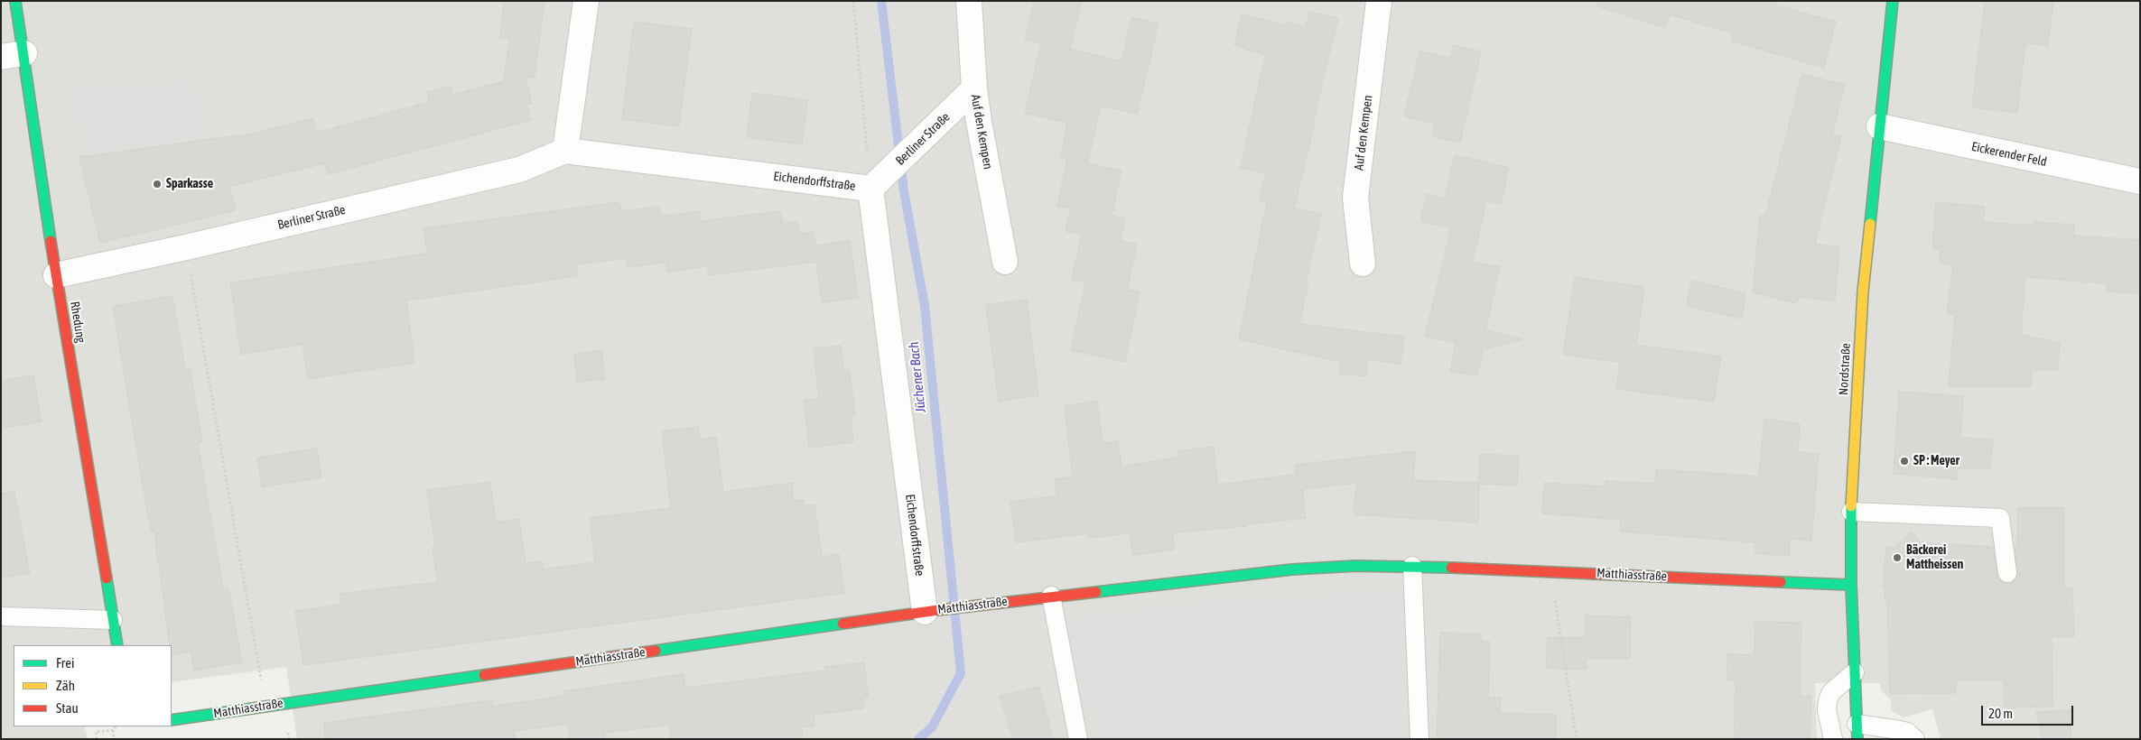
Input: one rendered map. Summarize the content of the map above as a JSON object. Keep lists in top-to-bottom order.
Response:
{
  "streets": {
    "street": [
      "Auf den Kempen",
      "Berliner Straße",
      "Eickerender Feld",
      "Eichendorffstraße",
      "Rhedung",
      "Nordstraße",
      "Matthiasstraße"
    ]
  },
  "crossings": [
    ["Auf den Kempen", "Berliner Straße"],
    ["Berliner Straße", "Eichendorffstraße"],
    ["Berliner Straße", "Rhedung"],
    ["Eickerender Feld", "Nordstraße"],
    ["Eichendorffstraße", "Matthiasstraße"],
    ["Nordstraße", "Matthiasstraße"]
  ],
  "water": ["Jüchener Bach"],
  "places": ["Sparkasse", "SP : Meyer", "Bäckerei Mattheissen"],
  "legend": ["Frei", "Zäh", "Stau"],
  "scale_bar": "20 m"
}
